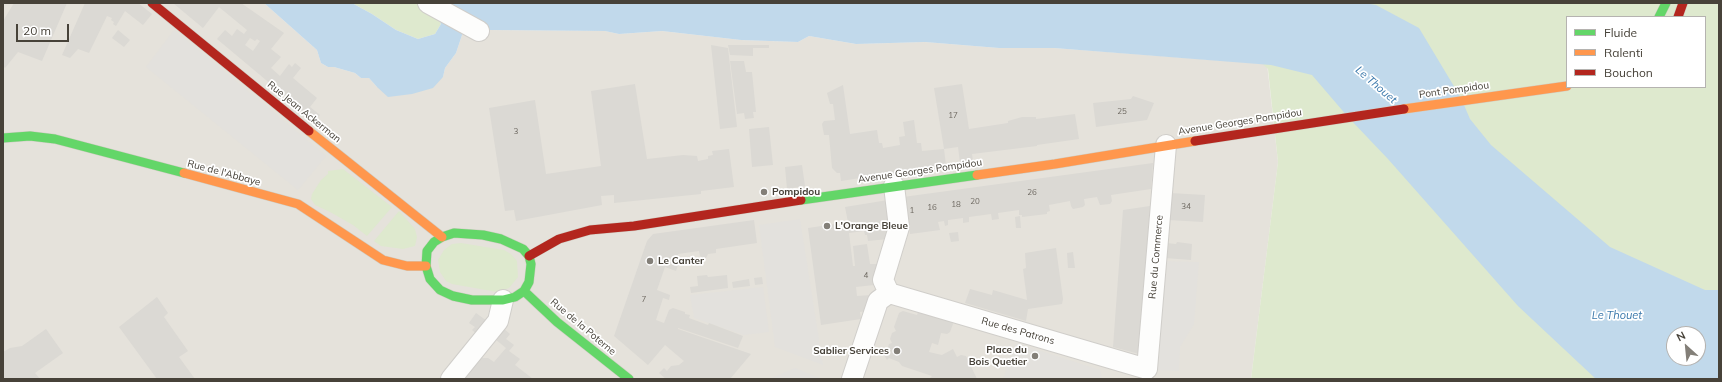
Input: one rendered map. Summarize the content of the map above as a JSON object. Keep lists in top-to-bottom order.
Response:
{
  "streets": {
    "main road": [
      "Pont Pompidou",
      "Rue Jean Ackerman",
      "Avenue Georges Pompidou",
      "Rue de l'Abbaye",
      "Rue de la Poterne"
    ],
    "street": ["Rue du Commerce", "Rue des Patrons"]
  },
  "crossings": [
    ["Pont Pompidou", "Avenue Georges Pompidou"],
    ["Rue Jean Ackerman", "Avenue Georges Pompidou"],
    ["Rue Jean Ackerman", "Rue de l'Abbaye"],
    ["Rue Jean Ackerman", "Rue de la Poterne"],
    ["Avenue Georges Pompidou", "Rue de l'Abbaye"],
    ["Avenue Georges Pompidou", "Rue du Commerce"],
    ["Avenue Georges Pompidou", "Rue de la Poterne"],
    ["Rue de l'Abbaye", "Rue de la Poterne"],
    ["Rue du Commerce", "Rue des Patrons"]
  ],
  "water": ["Le Thouet"],
  "places": [
    "Pompidou",
    "L'Orange Bleue",
    "Le Canter",
    "Sablier Services",
    "Place du Bois Quetier"
  ],
  "house_numbers": [
    "25",
    "17",
    "3",
    "26",
    "20",
    "18",
    "34",
    "16",
    "1",
    "4",
    "7"
  ],
  "legend": ["Fluide", "Ralenti", "Bouchon"],
  "scale_bar": "20 m",
  "north": "top left"
}
